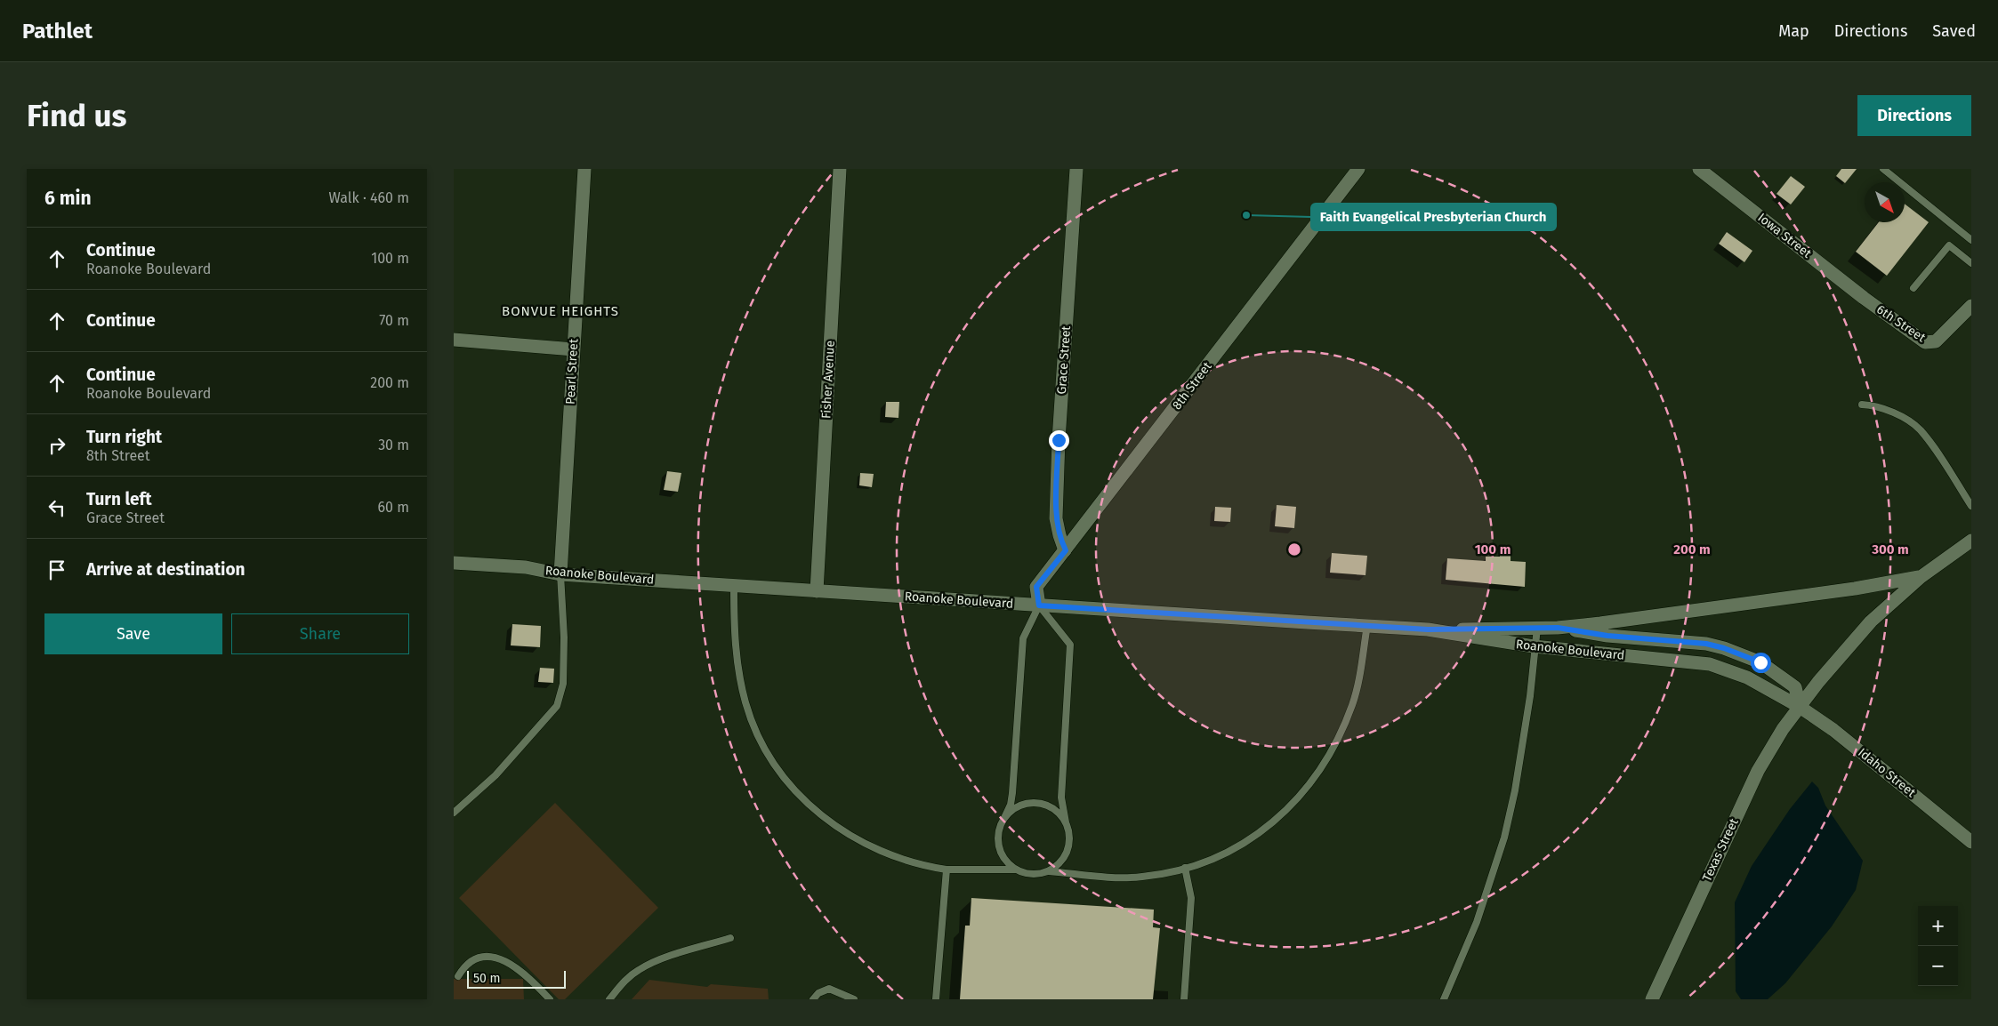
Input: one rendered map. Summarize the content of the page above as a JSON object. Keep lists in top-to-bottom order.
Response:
{
  "streets": {
    "main road": [
      "Iowa Street",
      "6th Street",
      "Grace Street",
      "Pearl Street",
      "Fisher Avenue",
      "8th Street",
      "Roanoke Boulevard",
      "Idaho Street",
      "Texas Street"
    ]
  },
  "crossings": [
    ["Iowa Street", "6th Street"],
    ["Grace Street", "8th Street"],
    ["Pearl Street", "Roanoke Boulevard"],
    ["Fisher Avenue", "Roanoke Boulevard"],
    ["8th Street", "Roanoke Boulevard"],
    ["Roanoke Boulevard", "Idaho Street"],
    ["Roanoke Boulevard", "Texas Street"],
    ["Idaho Street", "Texas Street"]
  ],
  "districts": ["BONVUE HEIGHTS"],
  "places": ["Faith Evangelical Presbyterian Church"],
  "scale_bar": "50 m",
  "north": "bottom right",
  "page": {
    "header": "Pathlet",
    "nav": ["Map", "Directions", "Saved"],
    "buttons": [
      "Directions",
      ["Save", "Share"]
    ],
    "title": "Find us",
    "heading": ["6 min", "Walk · 460 m"],
    "list": [
      ["Continue", "Roanoke Boulevard", "100 m"],
      ["Continue", "70 m"],
      ["Continue", "Roanoke Boulevard", "200 m"],
      ["Turn right", "8th Street", "30 m"],
      ["Turn left", "Grace Street", "60 m"],
      "Arrive at destination"
    ],
    "map_buttons": ["+", "−"],
    "scale": "50 m"
  },
  "rings": ["100 m", "200 m", "300 m"]
}
